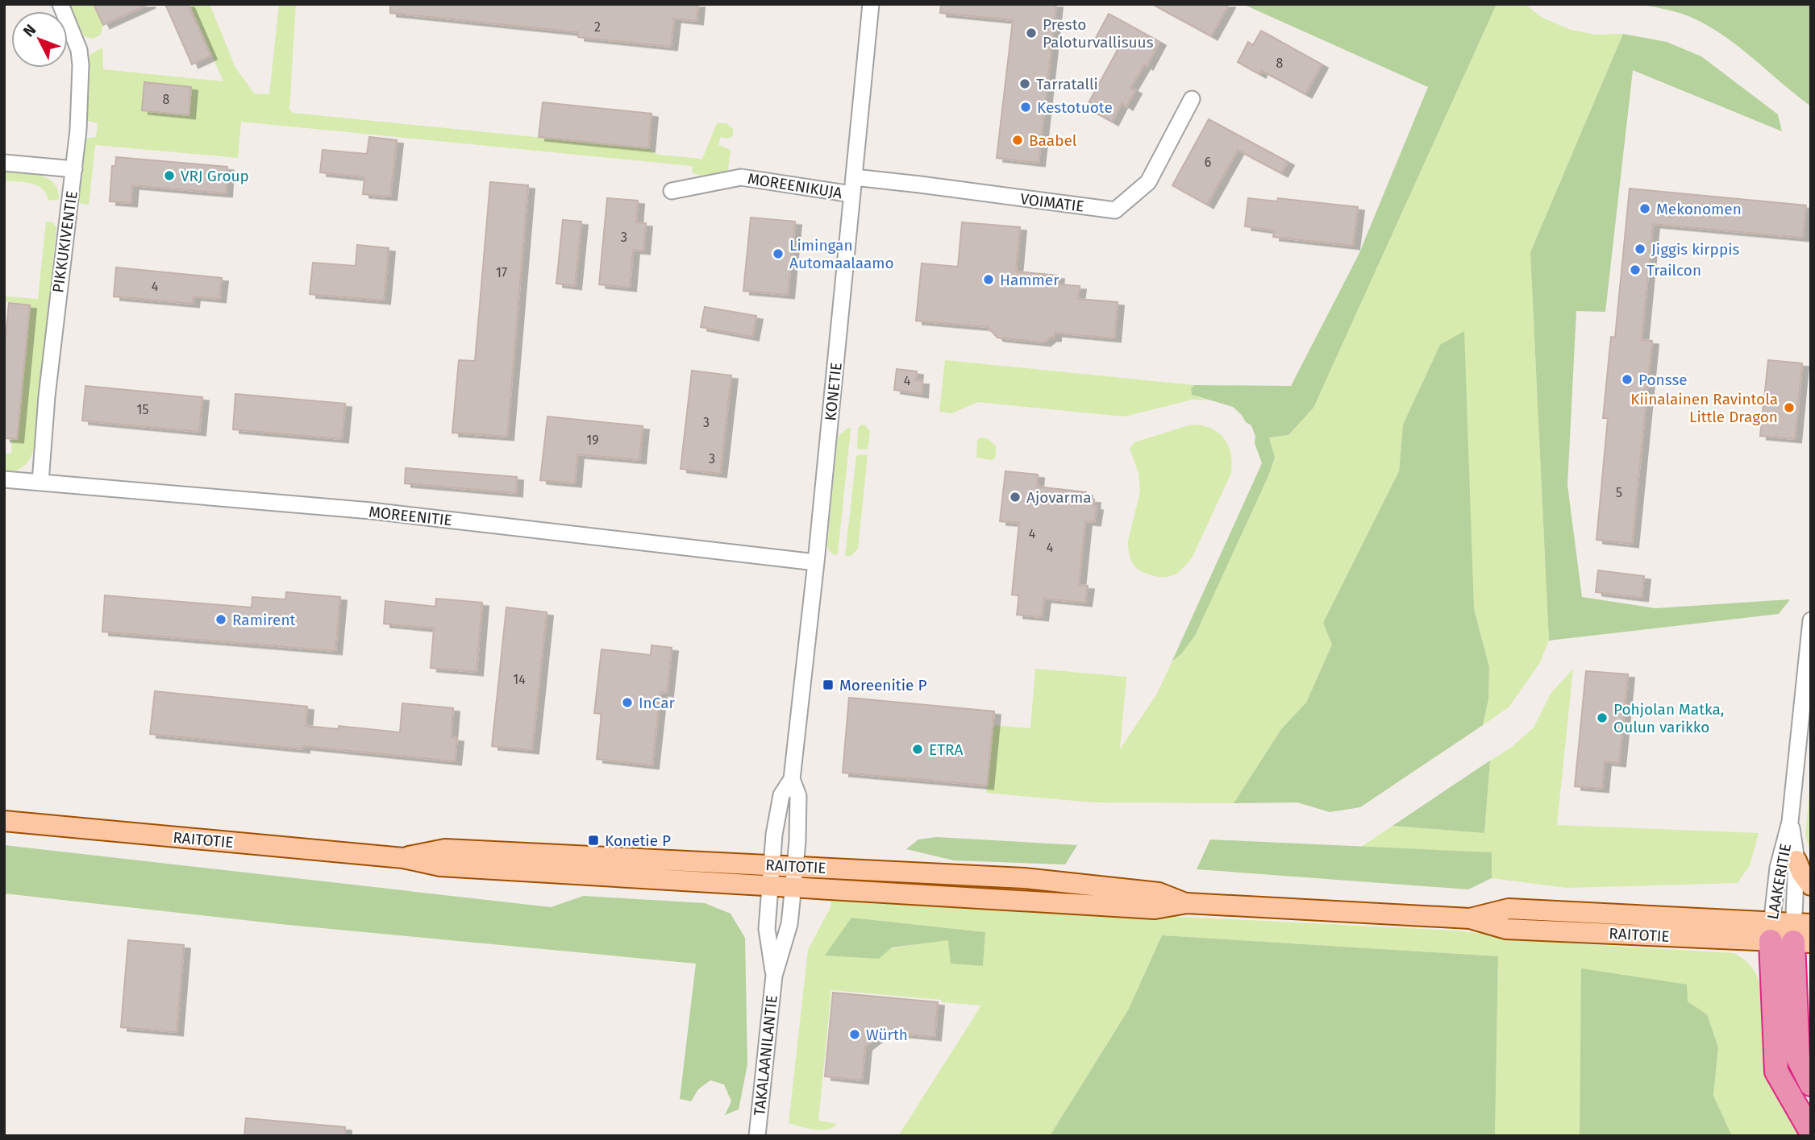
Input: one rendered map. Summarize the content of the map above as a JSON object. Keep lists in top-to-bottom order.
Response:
{
  "streets": {
    "main road": ["RAITOTIE"],
    "street": [
      "MOREENIKUJA",
      "VOIMATIE",
      "PIKKUKIVENTIE",
      "KONETIE",
      "MOREENITIE",
      "LAAKERITIE",
      "TAKALAANILANTIE"
    ]
  },
  "crossings": [
    ["MOREENIKUJA", "KONETIE"],
    ["VOIMATIE", "KONETIE"],
    ["PIKKUKIVENTIE", "MOREENITIE"],
    ["KONETIE", "MOREENITIE"],
    ["KONETIE", "RAITOTIE"],
    ["KONETIE", "TAKALAANILANTIE"],
    ["RAITOTIE", "LAAKERITIE"],
    ["RAITOTIE", "TAKALAANILANTIE"]
  ],
  "places": {
    "other": [
      "Presto Paloturvallisuus",
      "Tarratalli",
      "Kestotuote",
      "Baabel",
      "VRJ Group",
      "Mekonomen",
      "Jiggis kirppis",
      "Limingan Automaalaamo",
      "Trailcon",
      "Hammer",
      "Ponsse",
      "Kiinalainen Ravintola Little Dragon",
      "Ajovarma",
      "Ramirent",
      "InCar",
      "Pohjolan Matka, Oulun varikko",
      "ETRA",
      "Würth"
    ],
    "transit": ["Moreenitie P", "Konetie P"]
  },
  "house_numbers": [
    "2",
    "8",
    "8",
    "6",
    "3",
    "17",
    "4",
    "4",
    "15",
    "3",
    "19",
    "3",
    "5",
    "4",
    "4",
    "14"
  ],
  "north": "top left"
}
